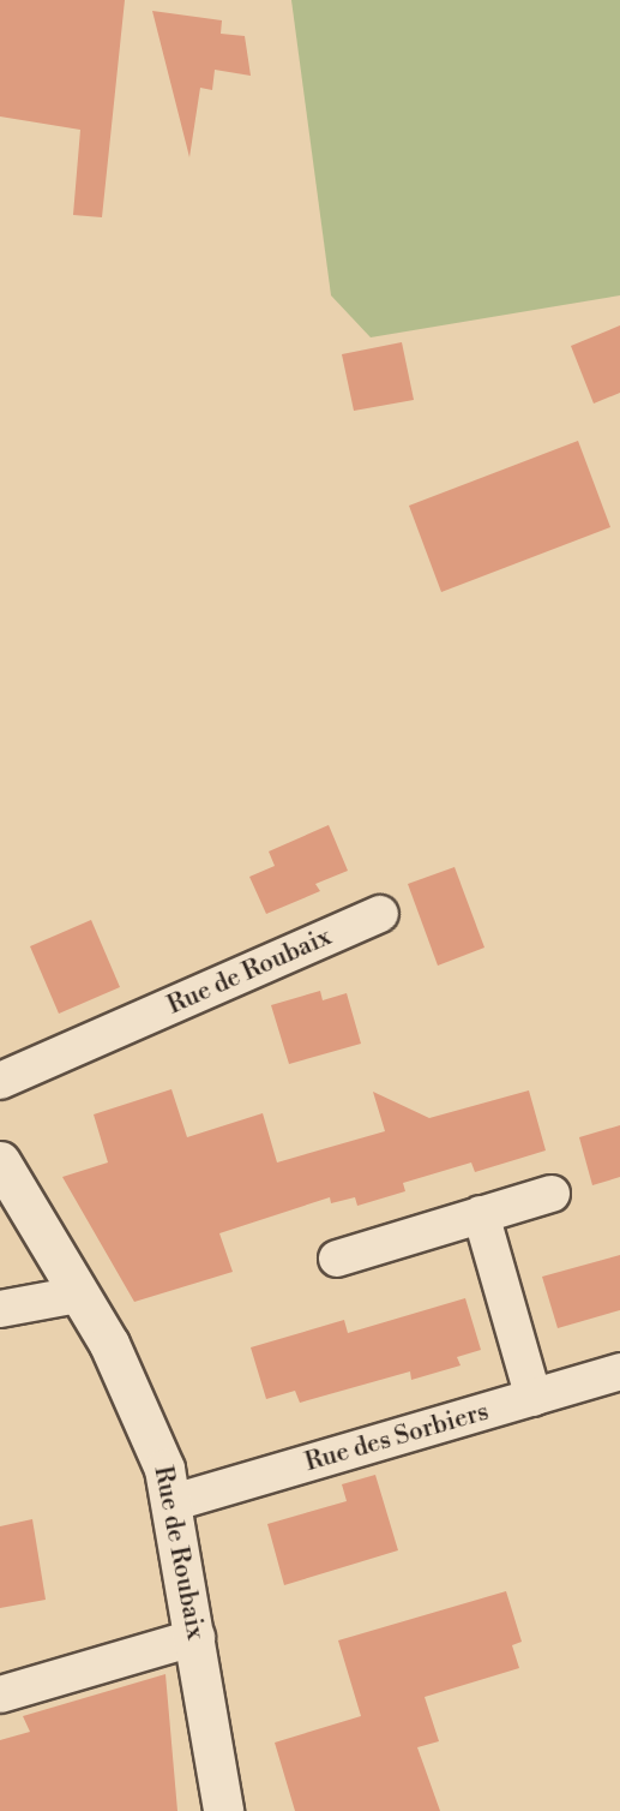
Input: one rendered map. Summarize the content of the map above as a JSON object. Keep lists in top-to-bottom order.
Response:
{
  "streets": {
    "main road": ["Rue de Roubaix"],
    "street": ["Rue des Sorbiers"]
  },
  "crossings": [
    ["Rue de Roubaix", "Rue des Sorbiers"]
  ]
}
